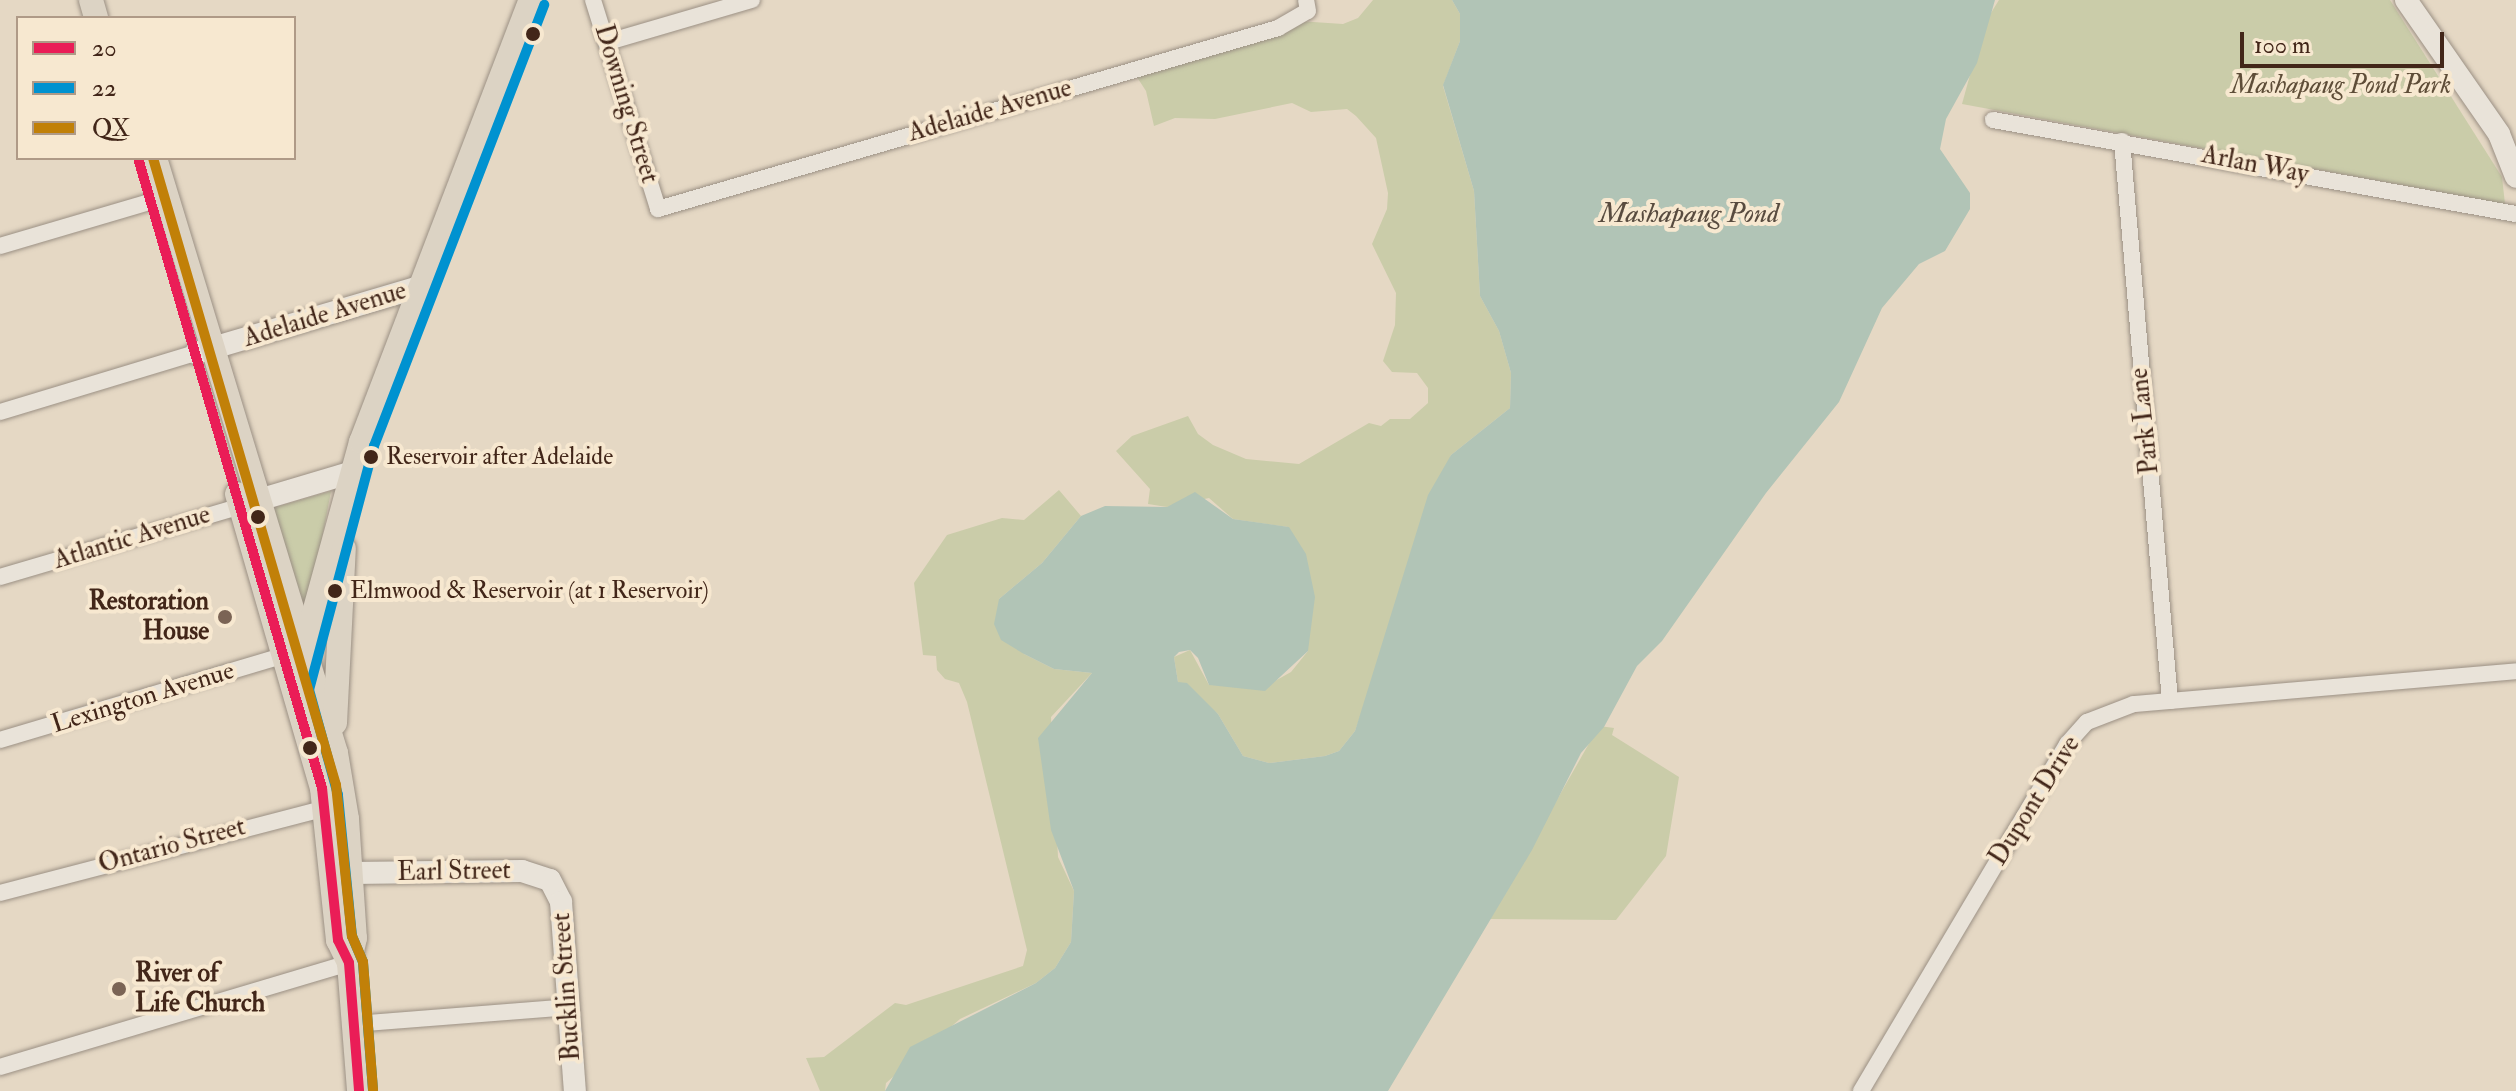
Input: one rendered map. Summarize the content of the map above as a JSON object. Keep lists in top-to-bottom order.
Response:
{
  "streets": {
    "street": [
      "Downing Street",
      "Adelaide Avenue",
      "Arlan Way",
      "Park Lane",
      "Atlantic Avenue",
      "Lexington Avenue",
      "Dupont Drive",
      "Ontario Street",
      "Earl Street",
      "Bucklin Street"
    ]
  },
  "crossings": [
    ["Downing Street", "Adelaide Avenue"],
    ["Arlan Way", "Park Lane"],
    ["Park Lane", "Dupont Drive"],
    ["Earl Street", "Bucklin Street"]
  ],
  "water": ["Mashapaug Pond"],
  "parks": ["Mashapaug Pond Park"],
  "places": [
    "Reservoir after Adelaide",
    "Elmwood & Reservoir (at 1 Reservoir)",
    "Restoration House",
    "River of Life Church"
  ],
  "lines": ["transit line 22", "transit line 20", "transit line QX"],
  "legend": ["20", "22", "QX"],
  "scale_bar": "100 m"
}
